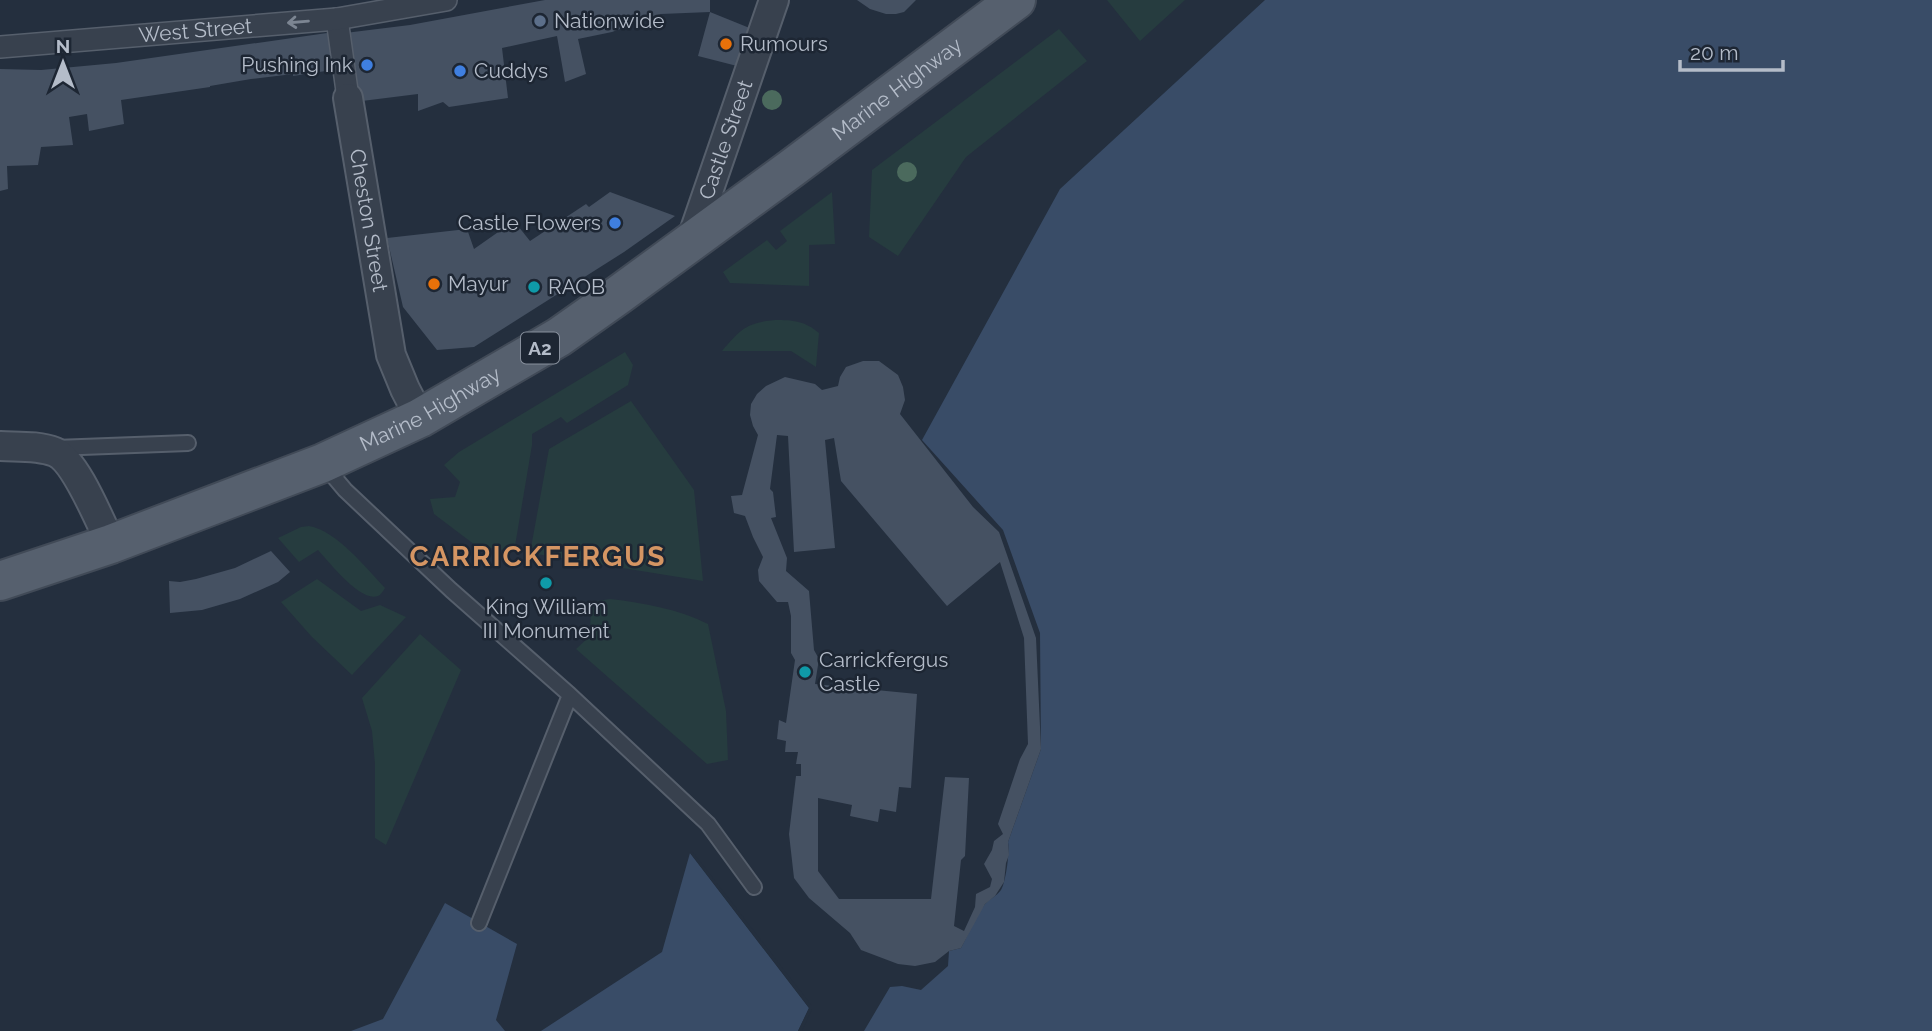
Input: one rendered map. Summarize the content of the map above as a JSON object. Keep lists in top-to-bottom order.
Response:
{
  "streets": {
    "main road": ["Marine Highway", "A2"],
    "street": ["West Street", "Castle Street", "Cheston Street"]
  },
  "crossings": [
    ["West Street", "Cheston Street"],
    ["Marine Highway", "Castle Street"],
    ["Marine Highway", "Cheston Street"]
  ],
  "one_way": ["West Street"],
  "districts": ["CARRICKFERGUS"],
  "places": [
    "Nationwide",
    "Rumours",
    "Pushing Ink",
    "Cuddys",
    "Castle Flowers",
    "Mayur",
    "RAOB",
    "King William III Monument",
    "Carrickfergus Castle"
  ],
  "scale_bar": "20 m",
  "north": "top"
}
